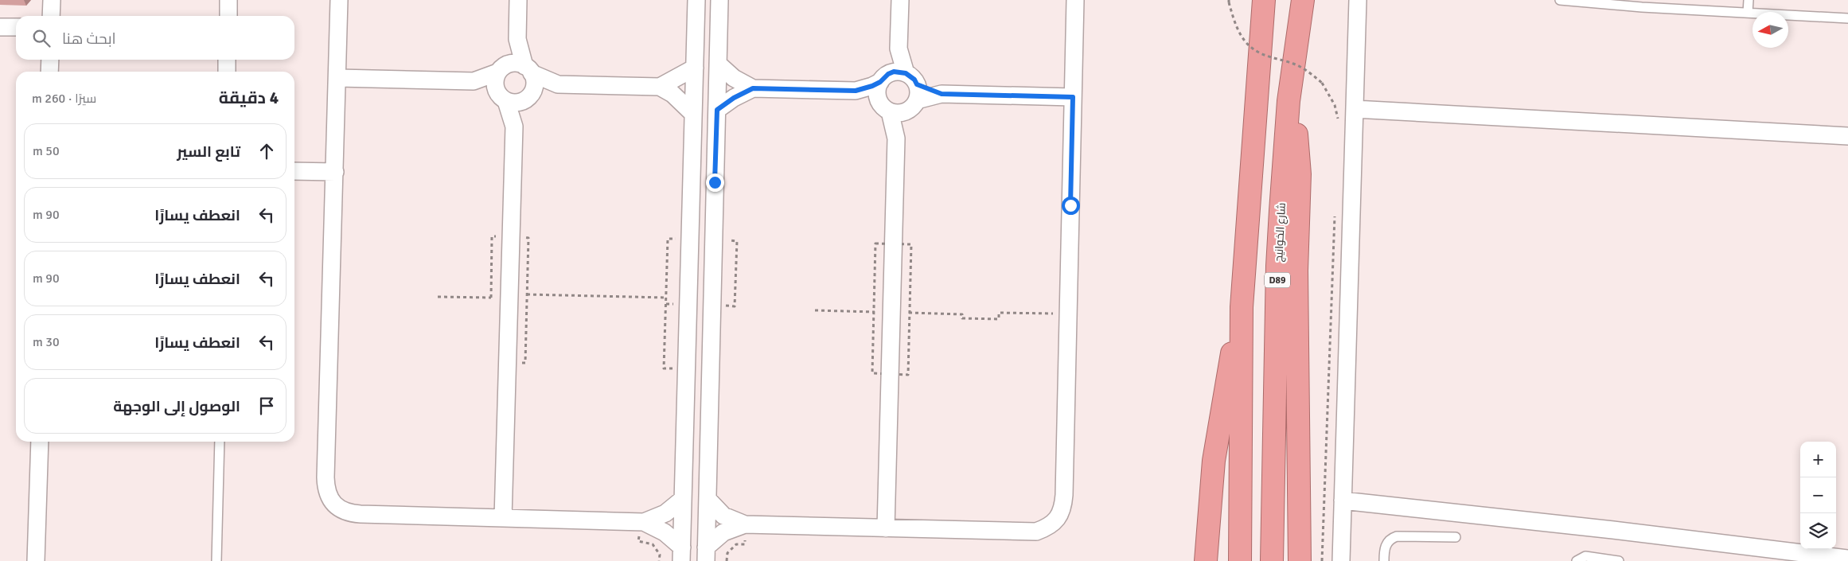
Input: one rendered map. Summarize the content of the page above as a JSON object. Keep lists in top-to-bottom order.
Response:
{
  "streets": {
    "highway": ["شارع الخوانيج", "D89"]
  },
  "north": "left",
  "page": {
    "search": "ابحث هنا",
    "heading": ["4 دقيقة", "سيرًا · 260 m"],
    "list": [
      ["تابع السير", "50 m"],
      ["انعطف يسارًا", "90 m"],
      ["انعطف يسارًا", "90 m"],
      ["انعطف يسارًا", "30 m"],
      "الوصول إلى الوجهة"
    ],
    "map_buttons": ["+", "−"]
  }
}
